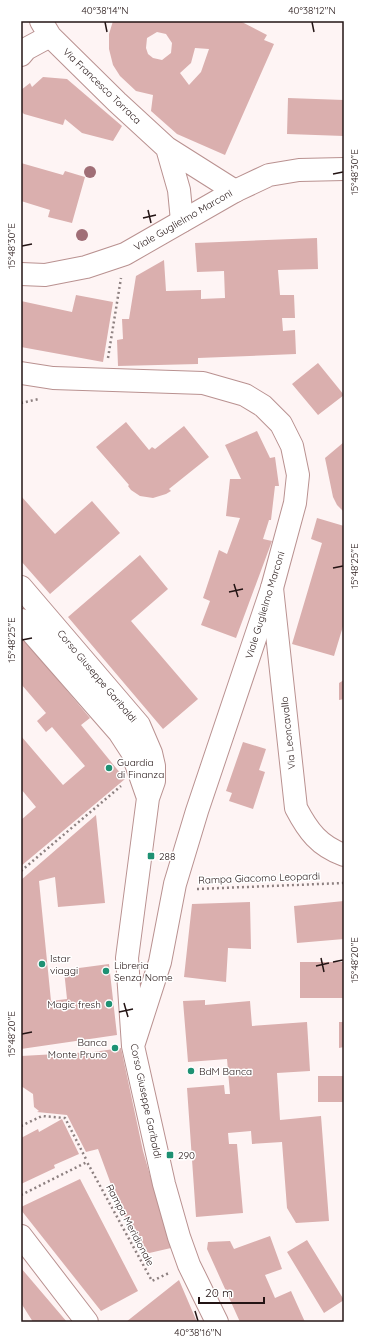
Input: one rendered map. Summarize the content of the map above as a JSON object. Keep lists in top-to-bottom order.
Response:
{
  "streets": {
    "street": [
      "Via Francesco Torraca",
      "Viale Guglielmo Marconi",
      "Corso Giuseppe Garibaldi",
      "Via Leoncavallo"
    ],
    "path": ["Rampa Giacomo Leopardi", "Rampa Meridionale"]
  },
  "crossings": [
    ["Via Francesco Torraca", "Viale Guglielmo Marconi"],
    ["Viale Guglielmo Marconi", "Corso Giuseppe Garibaldi"],
    ["Viale Guglielmo Marconi", "Via Leoncavallo"],
    ["Viale Guglielmo Marconi", "Rampa Giacomo Leopardi"],
    ["Corso Giuseppe Garibaldi", "Rampa Meridionale"]
  ],
  "places": {
    "other": [
      "Guardia di Finanza",
      "Istar viaggi",
      "Libreria Senza Nome",
      "Magic fresh",
      "Banca Monte Pruno",
      "BdM Banca"
    ],
    "transit": ["288", "290"]
  },
  "scale_bar": "20 m",
  "coordinates": [
    "40°38'14\"N",
    "40°38'12\"N",
    "15°48'30\"E",
    "15°48'25\"E",
    "15°48'20\"E",
    "40°38'16\"N"
  ]
}
